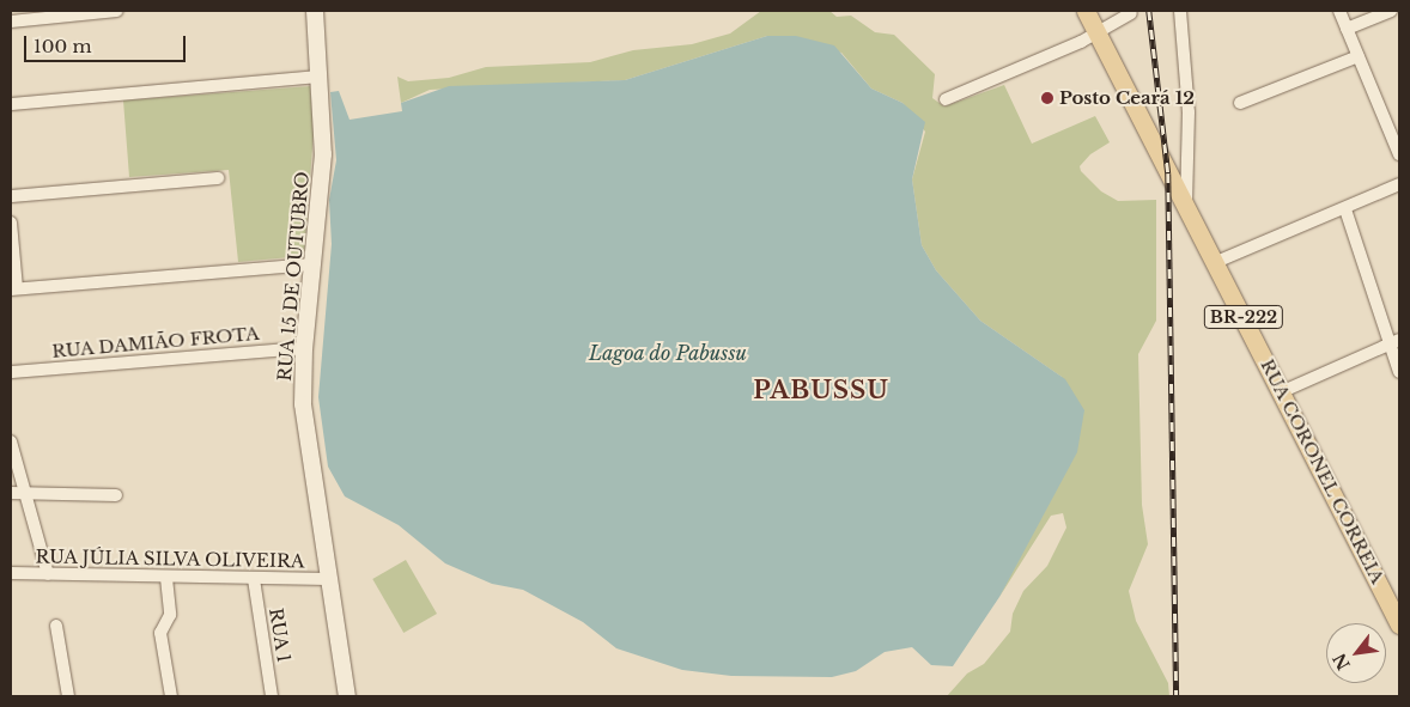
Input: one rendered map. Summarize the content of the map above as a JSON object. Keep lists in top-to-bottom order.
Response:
{
  "streets": {
    "main road": ["RUA 15 DE OUTUBRO", "BR-222", "RUA CORONEL CORREIA"],
    "street": ["RUA DAMIÃO FROTA", "RUA JÚLIA SILVA OLIVEIRA", "RUA 1"]
  },
  "crossings": [
    ["RUA 15 DE OUTUBRO", "RUA DAMIÃO FROTA"],
    ["RUA 15 DE OUTUBRO", "RUA JÚLIA SILVA OLIVEIRA"],
    ["RUA JÚLIA SILVA OLIVEIRA", "RUA 1"]
  ],
  "districts": ["PABUSSU"],
  "water": ["Lagoa do Pabussu"],
  "places": ["Posto Ceará 12"],
  "scale_bar": "100 m",
  "north": "bottom left"
}
